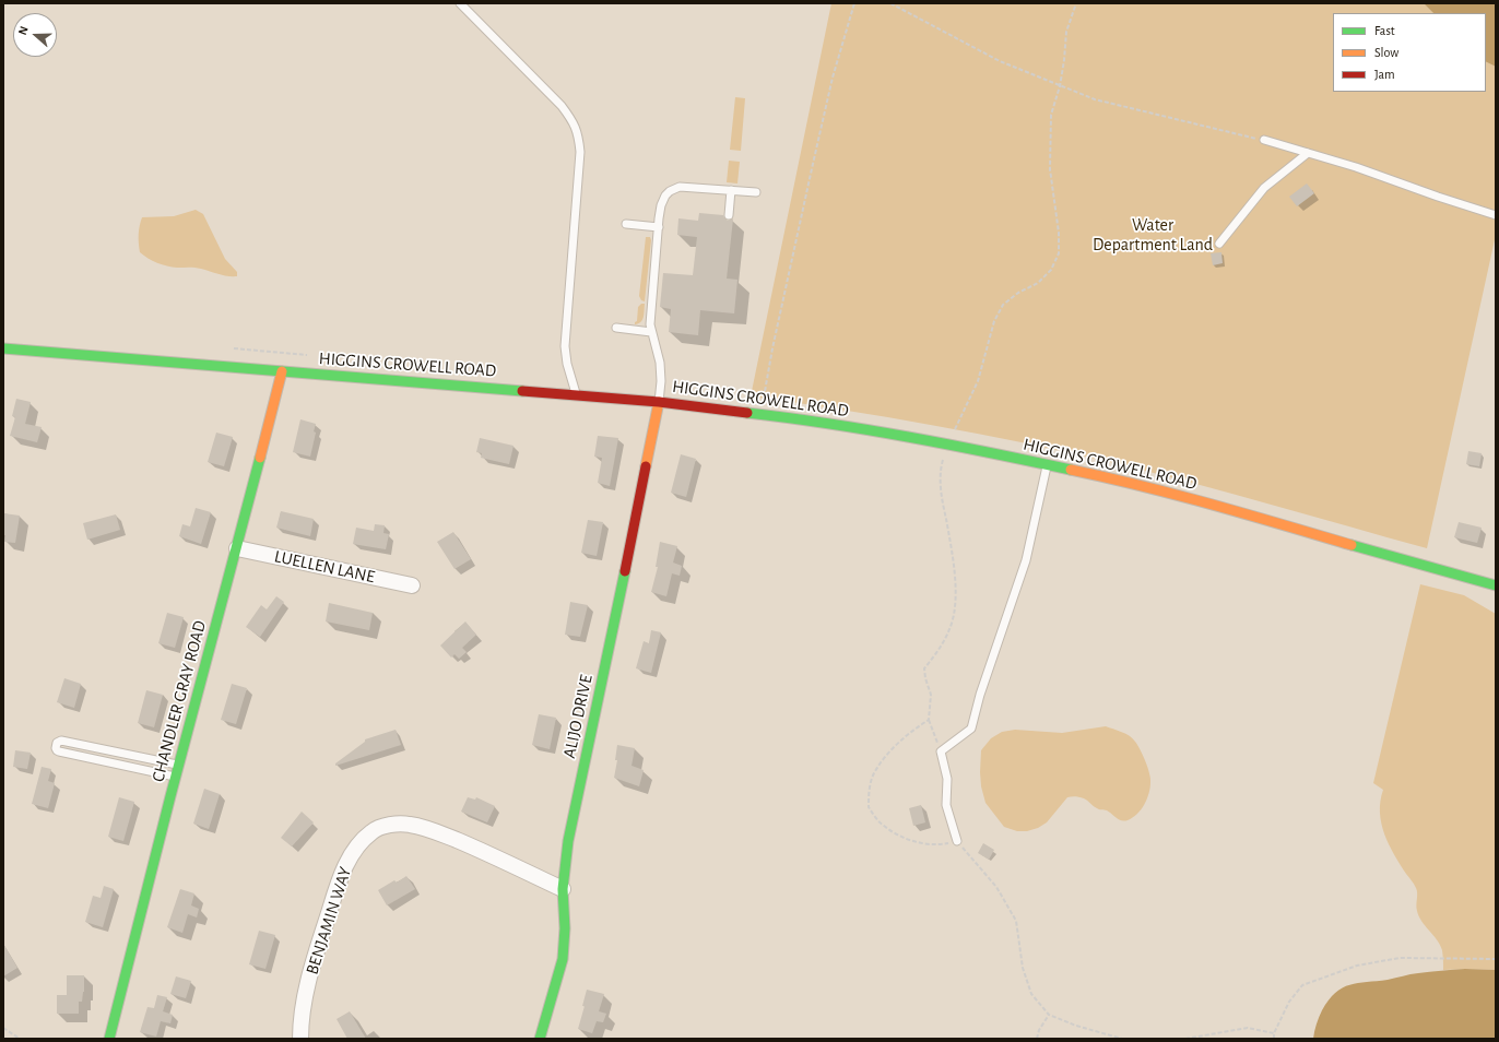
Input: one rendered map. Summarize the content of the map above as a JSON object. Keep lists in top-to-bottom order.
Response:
{
  "streets": {
    "main road": ["HIGGINS CROWELL ROAD", "CHANDLER GRAY ROAD", "ALIJO DRIVE"],
    "street": ["LUELLEN LANE", "BENJAMIN WAY"]
  },
  "crossings": [
    ["HIGGINS CROWELL ROAD", "CHANDLER GRAY ROAD"],
    ["HIGGINS CROWELL ROAD", "ALIJO DRIVE"],
    ["LUELLEN LANE", "CHANDLER GRAY ROAD"],
    ["ALIJO DRIVE", "BENJAMIN WAY"]
  ],
  "parks": ["Water Department Land"],
  "legend": ["Fast", "Slow", "Jam"],
  "north": "left"
}
